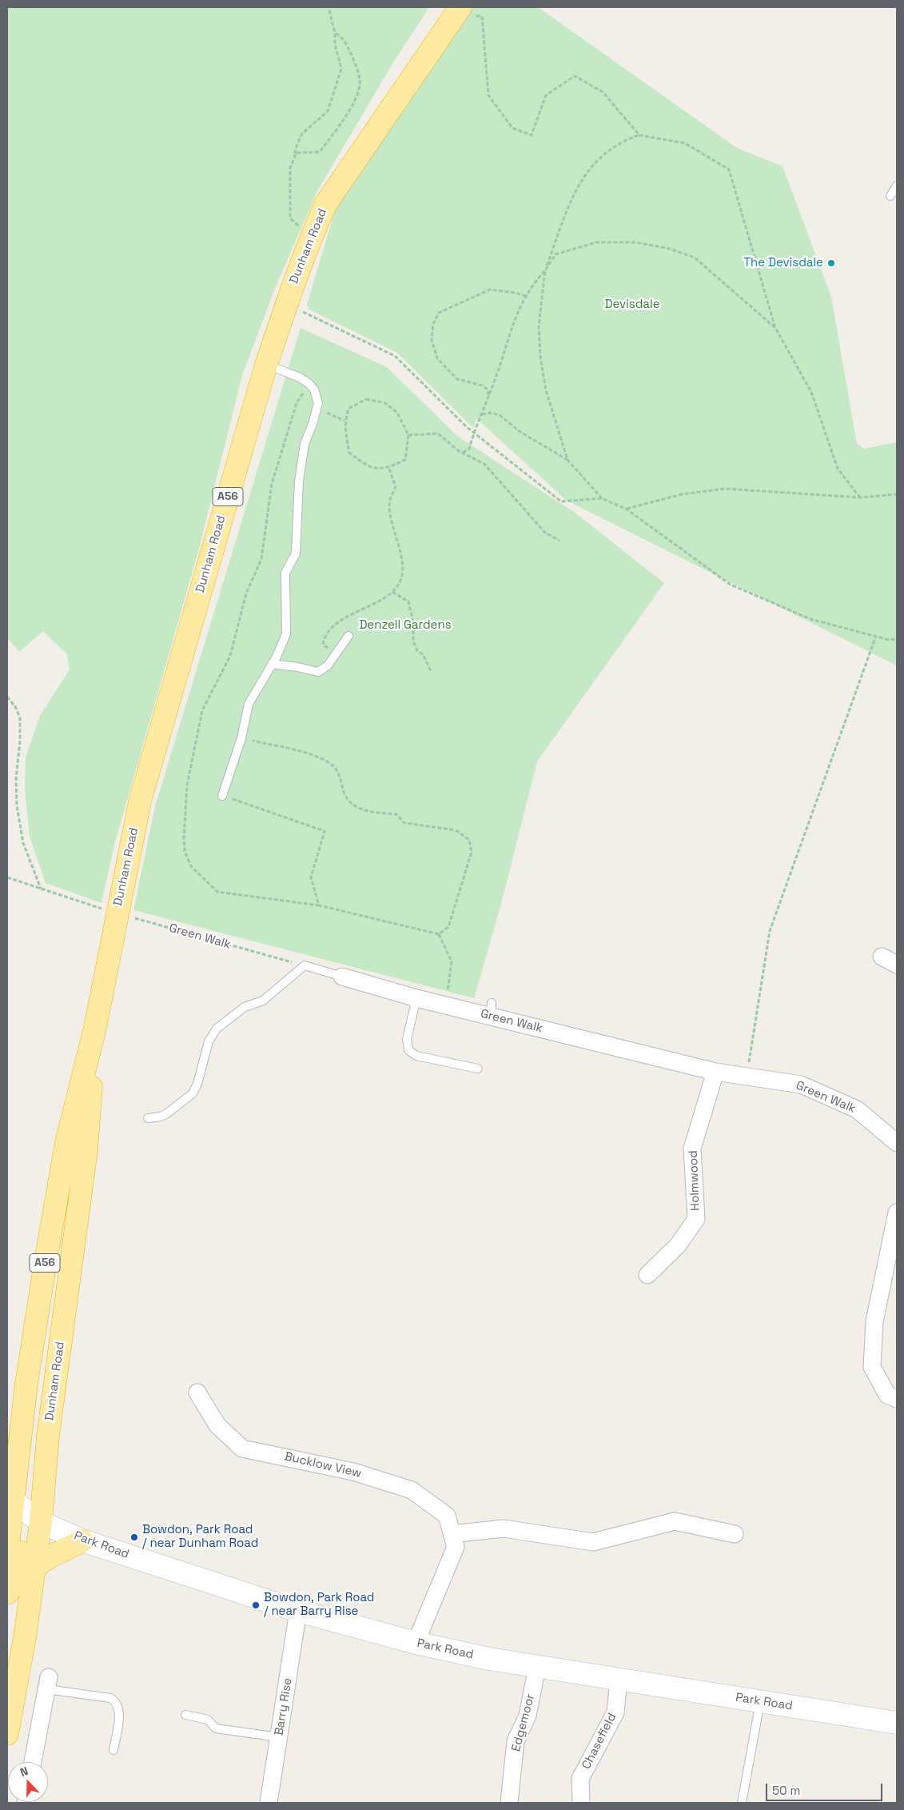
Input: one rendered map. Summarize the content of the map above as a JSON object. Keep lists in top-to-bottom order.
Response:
{
  "streets": {
    "highway": ["Dunham Road", "A56"],
    "main road": ["Park Road"],
    "street": [
      "Green Walk",
      "Holmwood",
      "Bucklow View",
      "Barry Rise",
      "Edgemoor",
      "Chasefield"
    ]
  },
  "crossings": [
    ["Dunham Road", "Green Walk"],
    ["Dunham Road", "Park Road"],
    ["Green Walk", "Holmwood"],
    ["Bucklow View", "Park Road"],
    ["Park Road", "Barry Rise"],
    ["Park Road", "Edgemoor"],
    ["Park Road", "Chasefield"]
  ],
  "parks": ["Devisdale", "Denzell Gardens"],
  "places": ["The Devisdale", "Bowdon, Park Road / near Dunham Road", "Bowdon, Park Road / near Barry Rise"],
  "scale_bar": "50 m",
  "north": "top"
}
